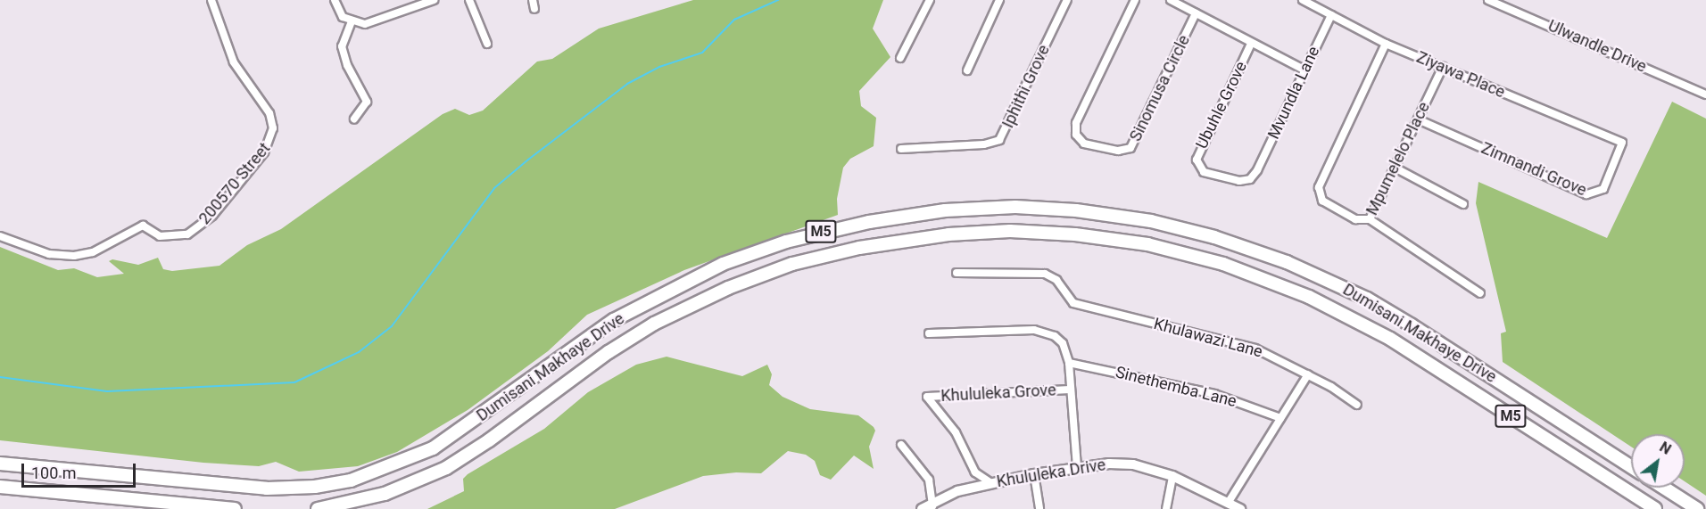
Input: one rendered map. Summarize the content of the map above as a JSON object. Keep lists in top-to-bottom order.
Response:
{
  "streets": {
    "main road": ["M5", "Dumisani Makhaye Drive"],
    "street": [
      "Ulwandle Drive",
      "Ziyawa Place",
      "Iphithi Grove",
      "Sinomusa Circle",
      "Mvundla Lane",
      "Ubuhle Grove",
      "Mpumelelo Place",
      "Zimnandi Grove",
      "200570 Street",
      "Khulawazi Lane",
      "Sinethemba Lane",
      "Khululeka Grove",
      "Khululeka Drive"
    ]
  },
  "crossings": [
    ["Ziyawa Place", "Mvundla Lane"],
    ["Ziyawa Place", "Mpumelelo Place"],
    ["Ziyawa Place", "Zimnandi Grove"],
    ["Mvundla Lane", "Ubuhle Grove"],
    ["Mpumelelo Place", "Zimnandi Grove"],
    ["Khululeka Grove", "Khululeka Drive"]
  ],
  "scale_bar": "100 m",
  "north": "top right"
}
